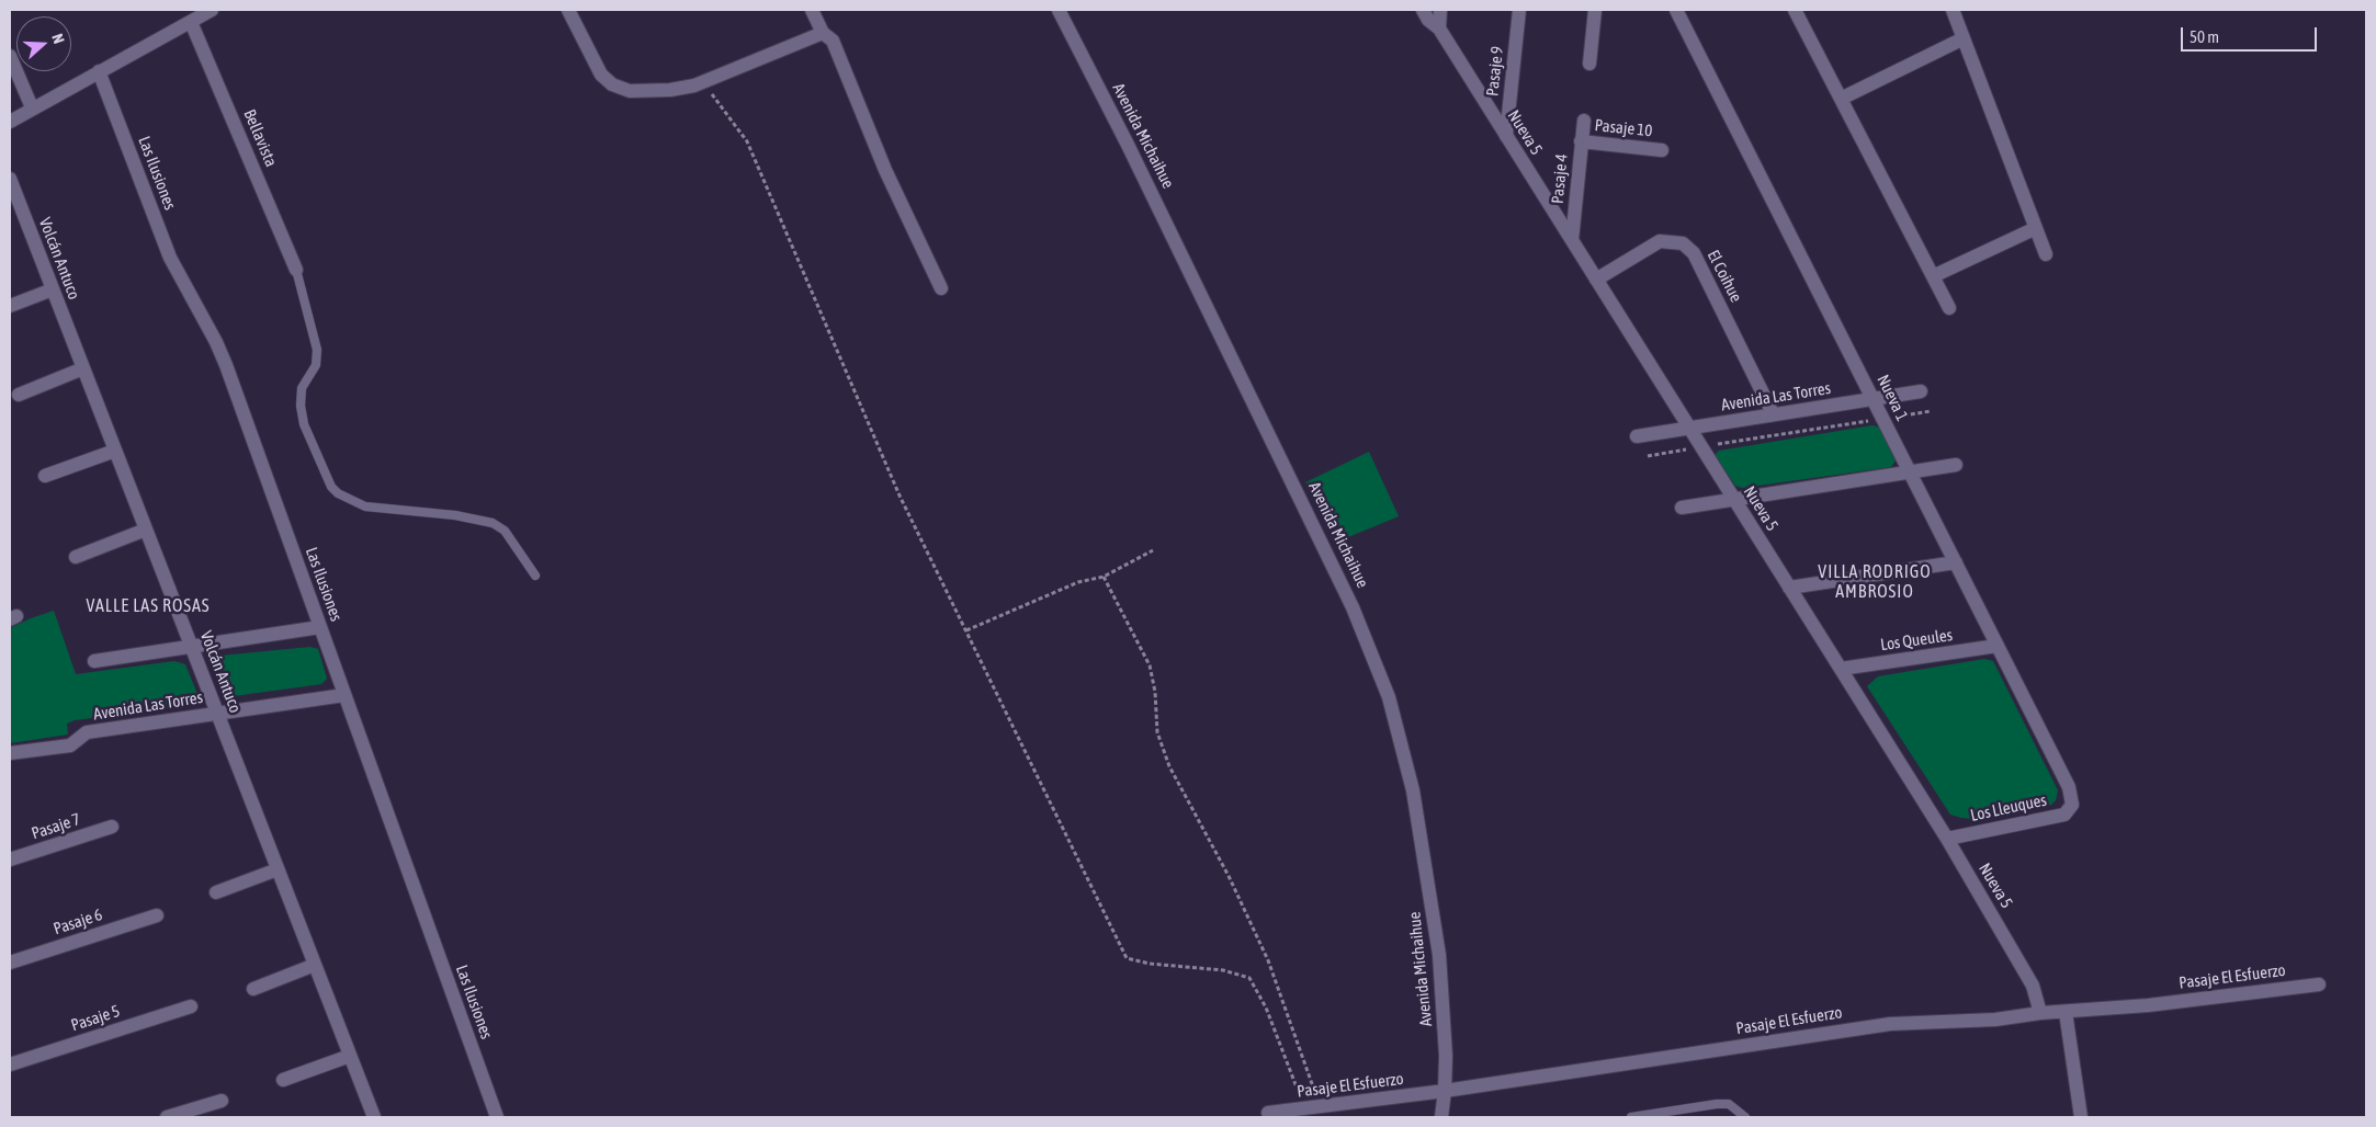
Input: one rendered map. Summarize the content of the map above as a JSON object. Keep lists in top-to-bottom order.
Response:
{
  "streets": {
    "street": [
      "Pasaje 9",
      "Pasaje 10",
      "Nueva 5",
      "Avenida Michaihue",
      "Bellavista",
      "Las Ilusiones",
      "Pasaje 4",
      "Volcán Antuco",
      "El Coihue",
      "Avenida Las Torres",
      "Nueva 1",
      "Los Queules",
      "Los Lleuques",
      "Pasaje 7",
      "Pasaje 6",
      "Pasaje El Esfuerzo",
      "Pasaje 5"
    ]
  },
  "crossings": [
    ["Pasaje 9", "Nueva 5"],
    ["Pasaje 10", "Pasaje 4"],
    ["Nueva 5", "Pasaje 4"],
    ["Nueva 5", "El Coihue"],
    ["Nueva 5", "Avenida Las Torres"],
    ["Nueva 5", "Los Queules"],
    ["Nueva 5", "Los Lleuques"],
    ["Nueva 5", "Pasaje El Esfuerzo"],
    ["Avenida Michaihue", "Pasaje El Esfuerzo"],
    ["Las Ilusiones", "Avenida Las Torres"],
    ["Volcán Antuco", "Avenida Las Torres"],
    ["El Coihue", "Avenida Las Torres"],
    ["Avenida Las Torres", "Nueva 1"],
    ["Nueva 1", "Los Queules"],
    ["Nueva 1", "Los Lleuques"]
  ],
  "districts": ["VILLA RODRIGO AMBROSIO", "VALLE LAS ROSAS"],
  "scale_bar": "50 m",
  "north": "right"
}
